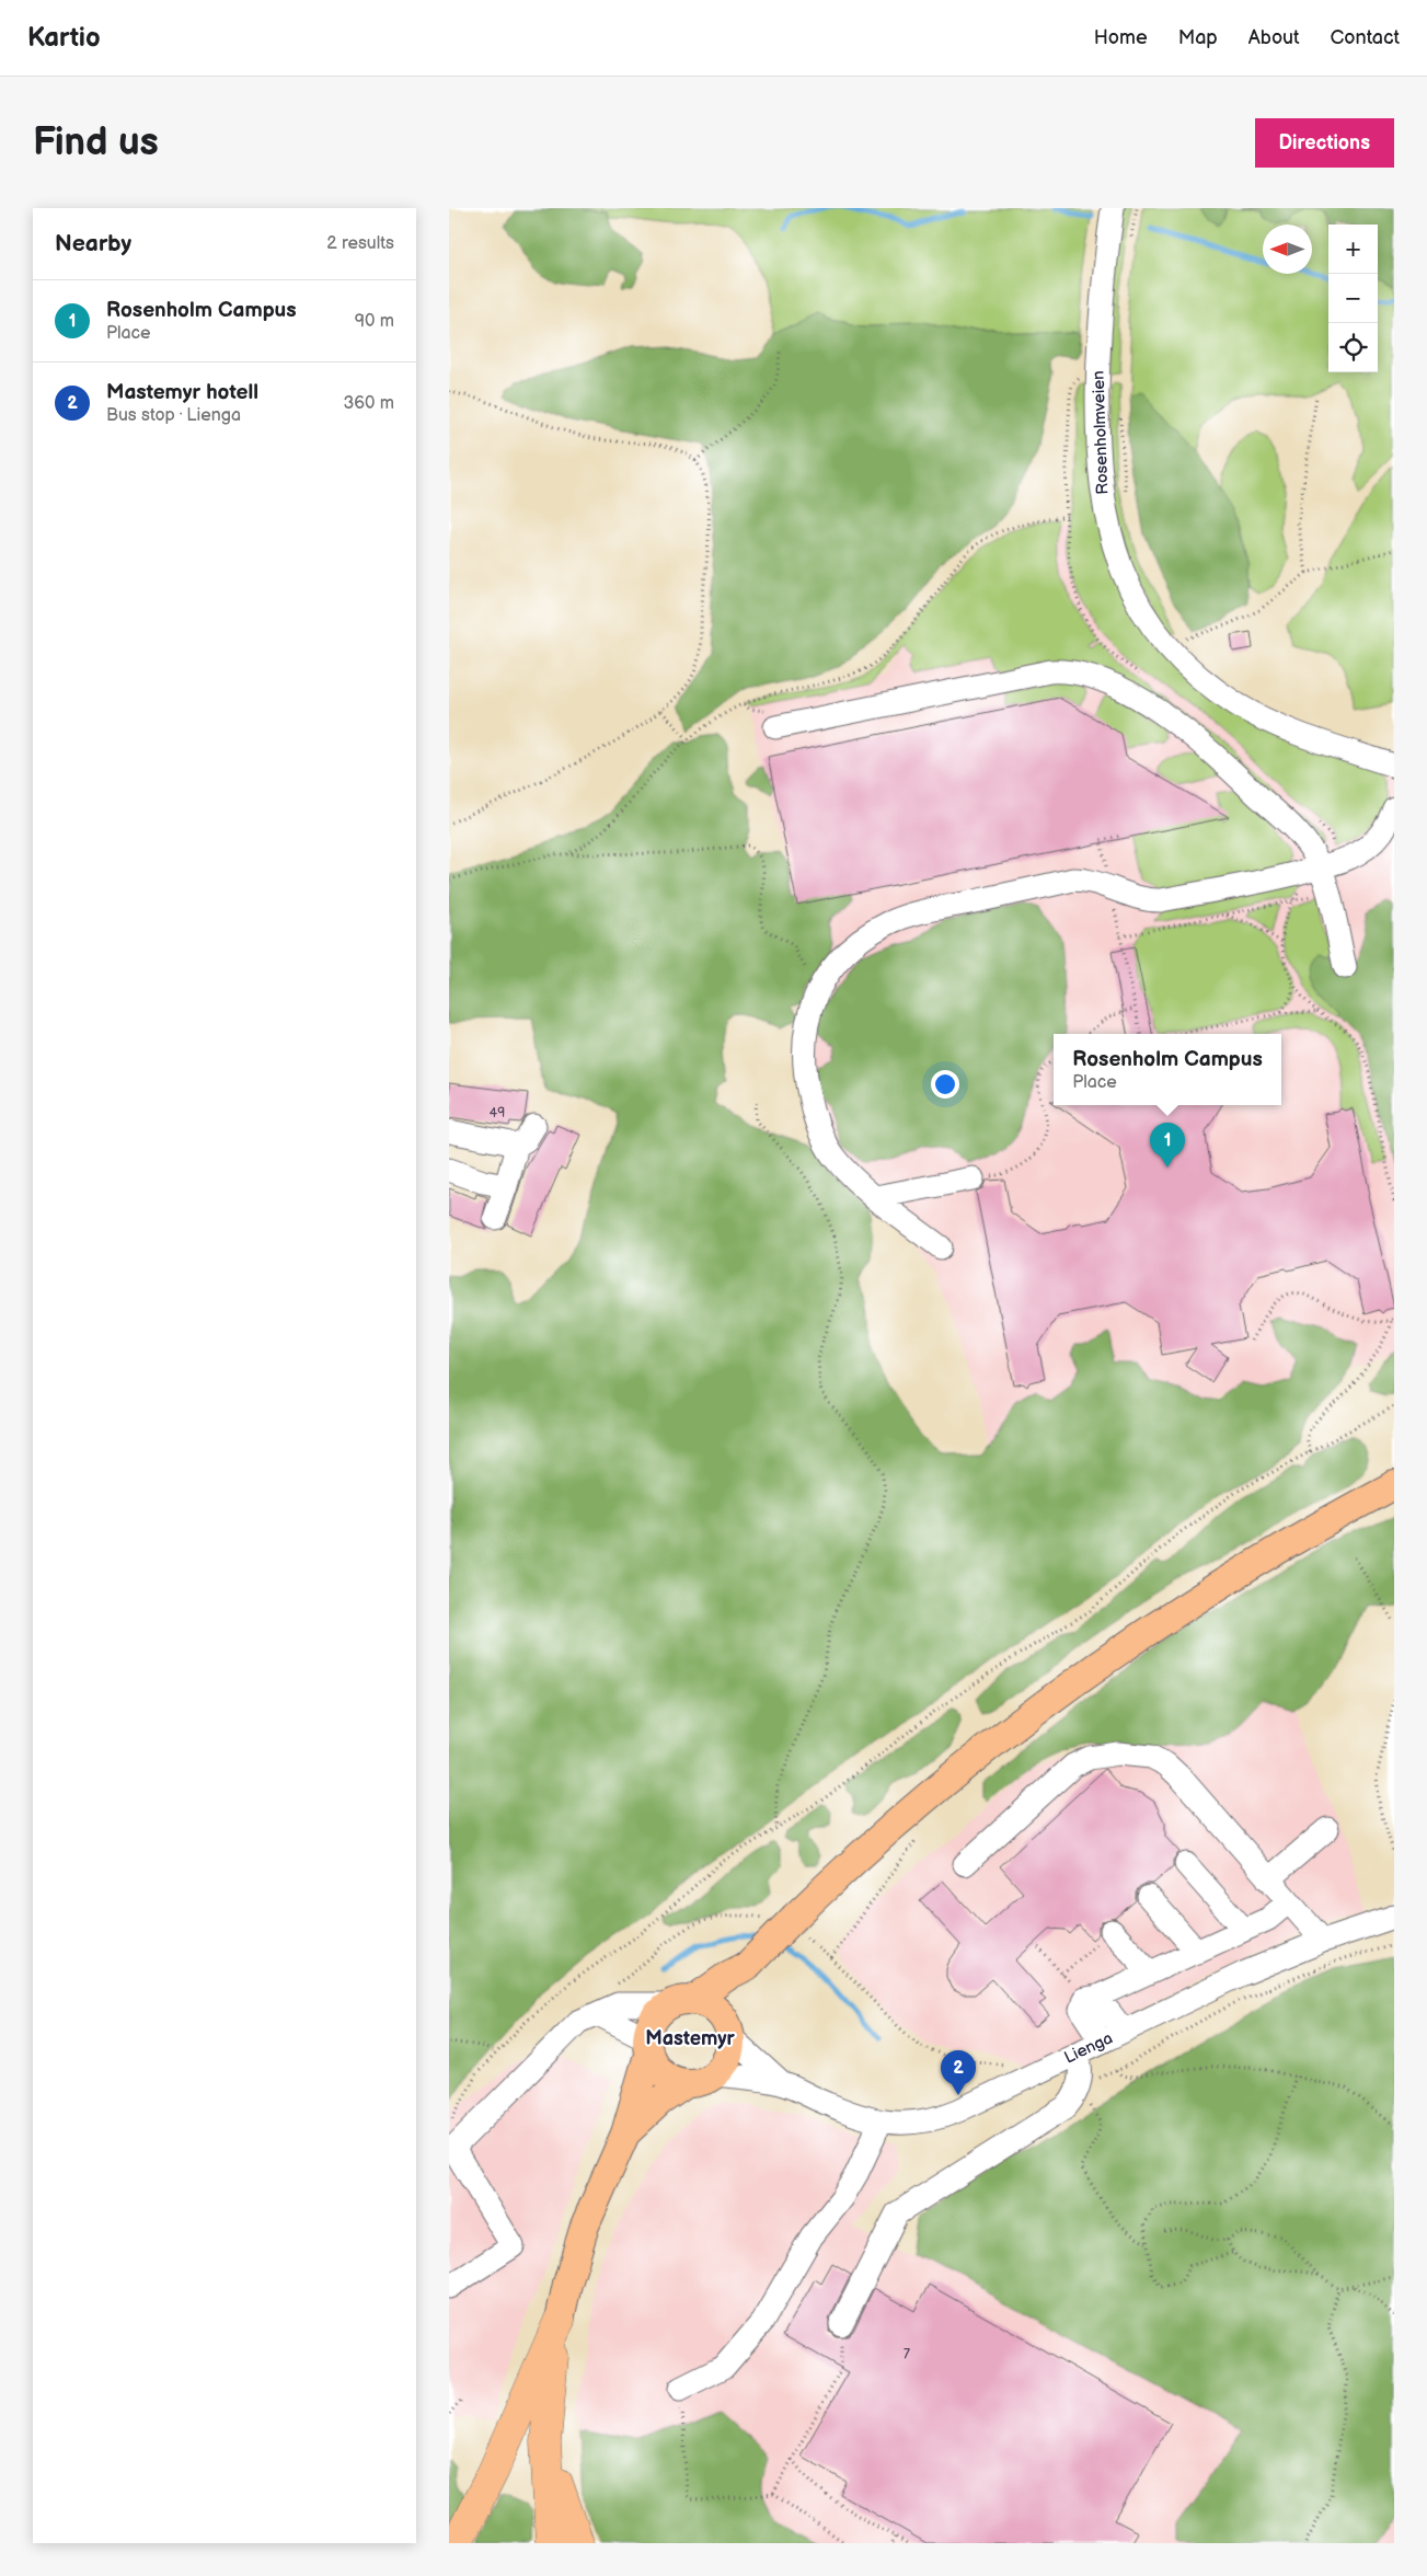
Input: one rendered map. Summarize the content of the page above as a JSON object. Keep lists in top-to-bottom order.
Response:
{
  "streets": {
    "street": ["Rosenholmveien", "Lienga"]
  },
  "districts": ["Mastemyr"],
  "house_numbers": ["49", "7"],
  "north": "left",
  "page": {
    "header": "Kartio",
    "nav": [
      "Home",
      "Map",
      "About",
      "Contact"
    ],
    "buttons": "Directions",
    "title": "Find us",
    "heading": ["Nearby", "2 results"],
    "map_buttons": ["+", "−"],
    "list": [
      {
        "mark": "1",
        "name": "Rosenholm Campus",
        "note": "Place",
        "value": "90 m"
      },
      {
        "mark": "2",
        "name": "Mastemyr hotell",
        "note": "Bus stop · Lienga",
        "value": "360 m"
      }
    ],
    "popup": ["Rosenholm Campus", "Place"],
    "pins": ["1", "2"]
  }
}
